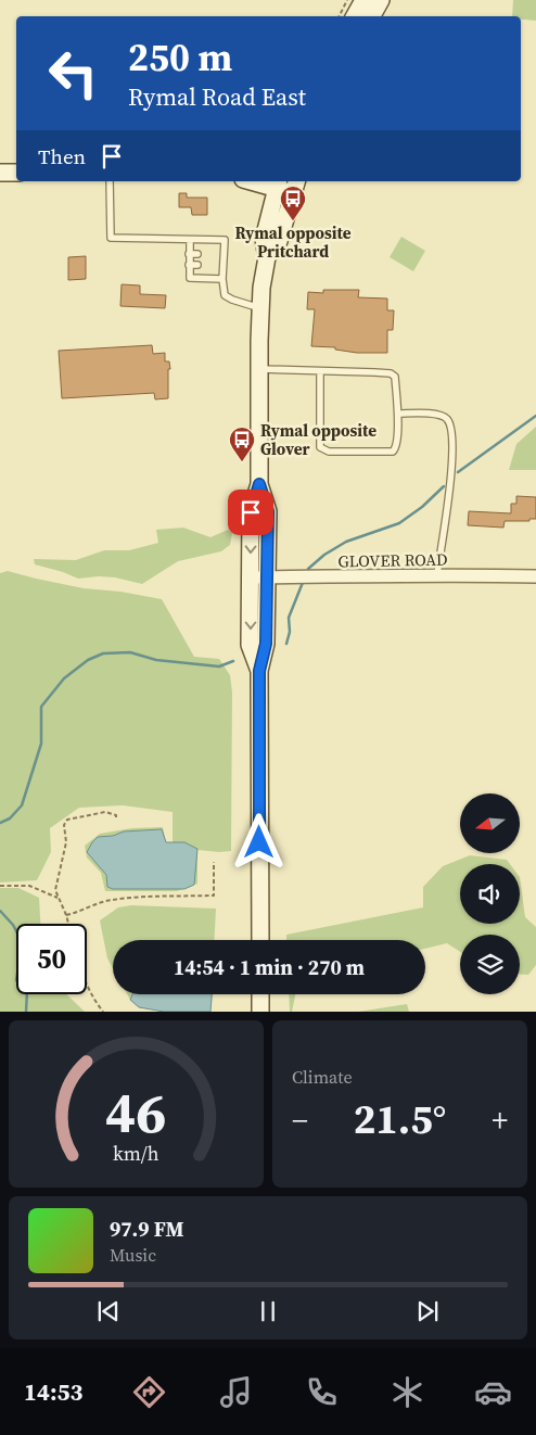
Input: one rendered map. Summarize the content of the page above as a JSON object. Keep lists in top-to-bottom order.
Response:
{
  "streets": {
    "street": ["GLOVER ROAD"]
  },
  "places": {
    "bus stop": ["Rymal opposite Pritchard", "Rymal opposite Glover"]
  },
  "north": "left",
  "page": {
    "turn": ["250 m", "Rymal Road East"],
    "then": "Then",
    "limit": "50",
    "trip": "14:54 · 1 min · 270 m",
    "tile": "Climate",
    "heat": ["−", "21.5°", "+"],
    "song": ["97.9 FM", "Music"],
    "tabs": "14:53",
    "gauge": ["46", "km/h"]
  }
}
